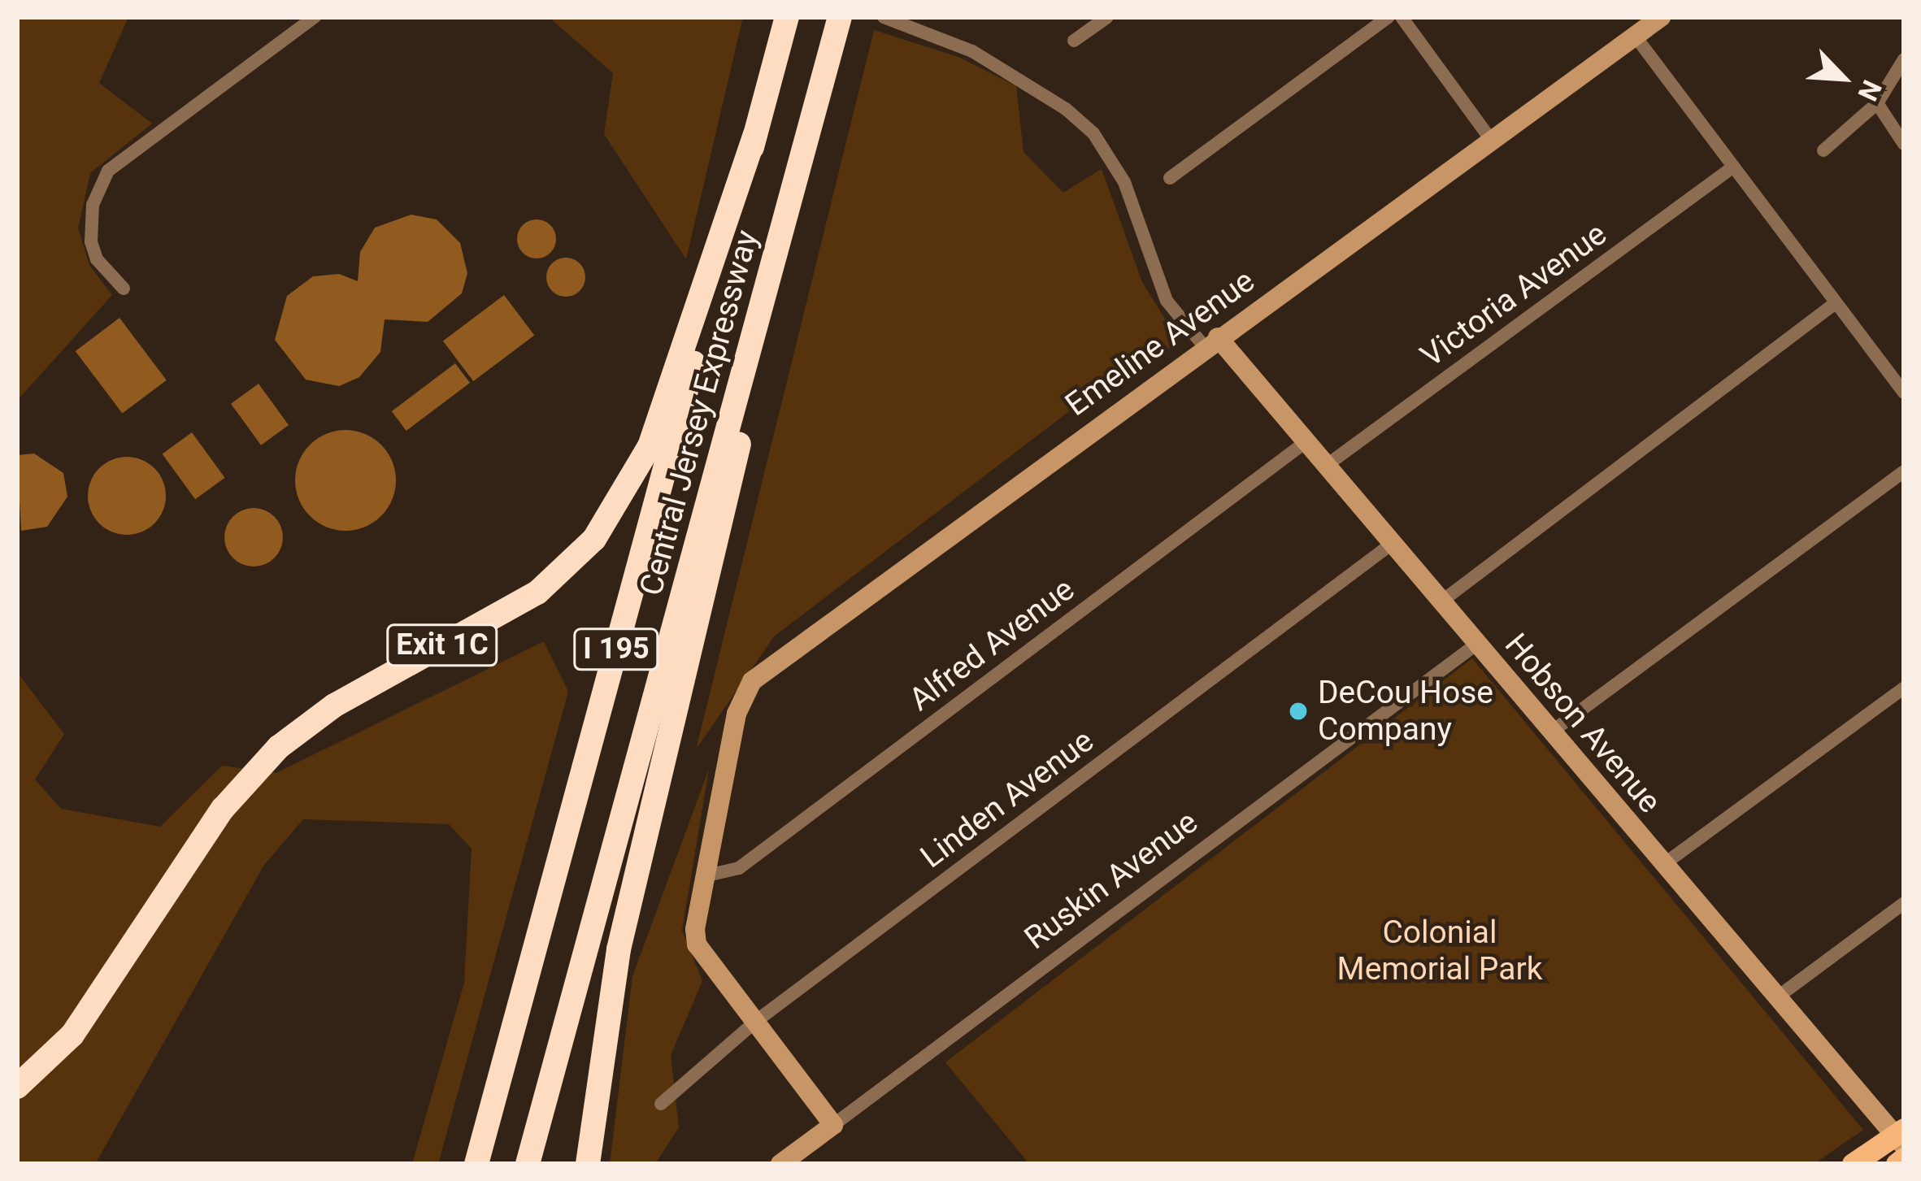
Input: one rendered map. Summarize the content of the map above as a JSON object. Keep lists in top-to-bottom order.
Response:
{
  "streets": {
    "highway": ["Central Jersey Expressway", "Exit 1C", "I 195"],
    "street": [
      "Victoria Avenue",
      "Emeline Avenue",
      "Alfred Avenue",
      "Hobson Avenue",
      "Linden Avenue",
      "Ruskin Avenue"
    ]
  },
  "crossings": [
    ["Victoria Avenue", "Hobson Avenue"],
    ["Emeline Avenue", "Alfred Avenue"],
    ["Emeline Avenue", "Hobson Avenue"],
    ["Emeline Avenue", "Linden Avenue"],
    ["Emeline Avenue", "Ruskin Avenue"],
    ["Central Jersey Expressway", "Exit 1C"],
    ["Alfred Avenue", "Hobson Avenue"],
    ["Hobson Avenue", "Linden Avenue"],
    ["Hobson Avenue", "Ruskin Avenue"]
  ],
  "parks": ["Colonial Memorial Park"],
  "places": ["DeCou Hose Company"],
  "north": "bottom right"
}
